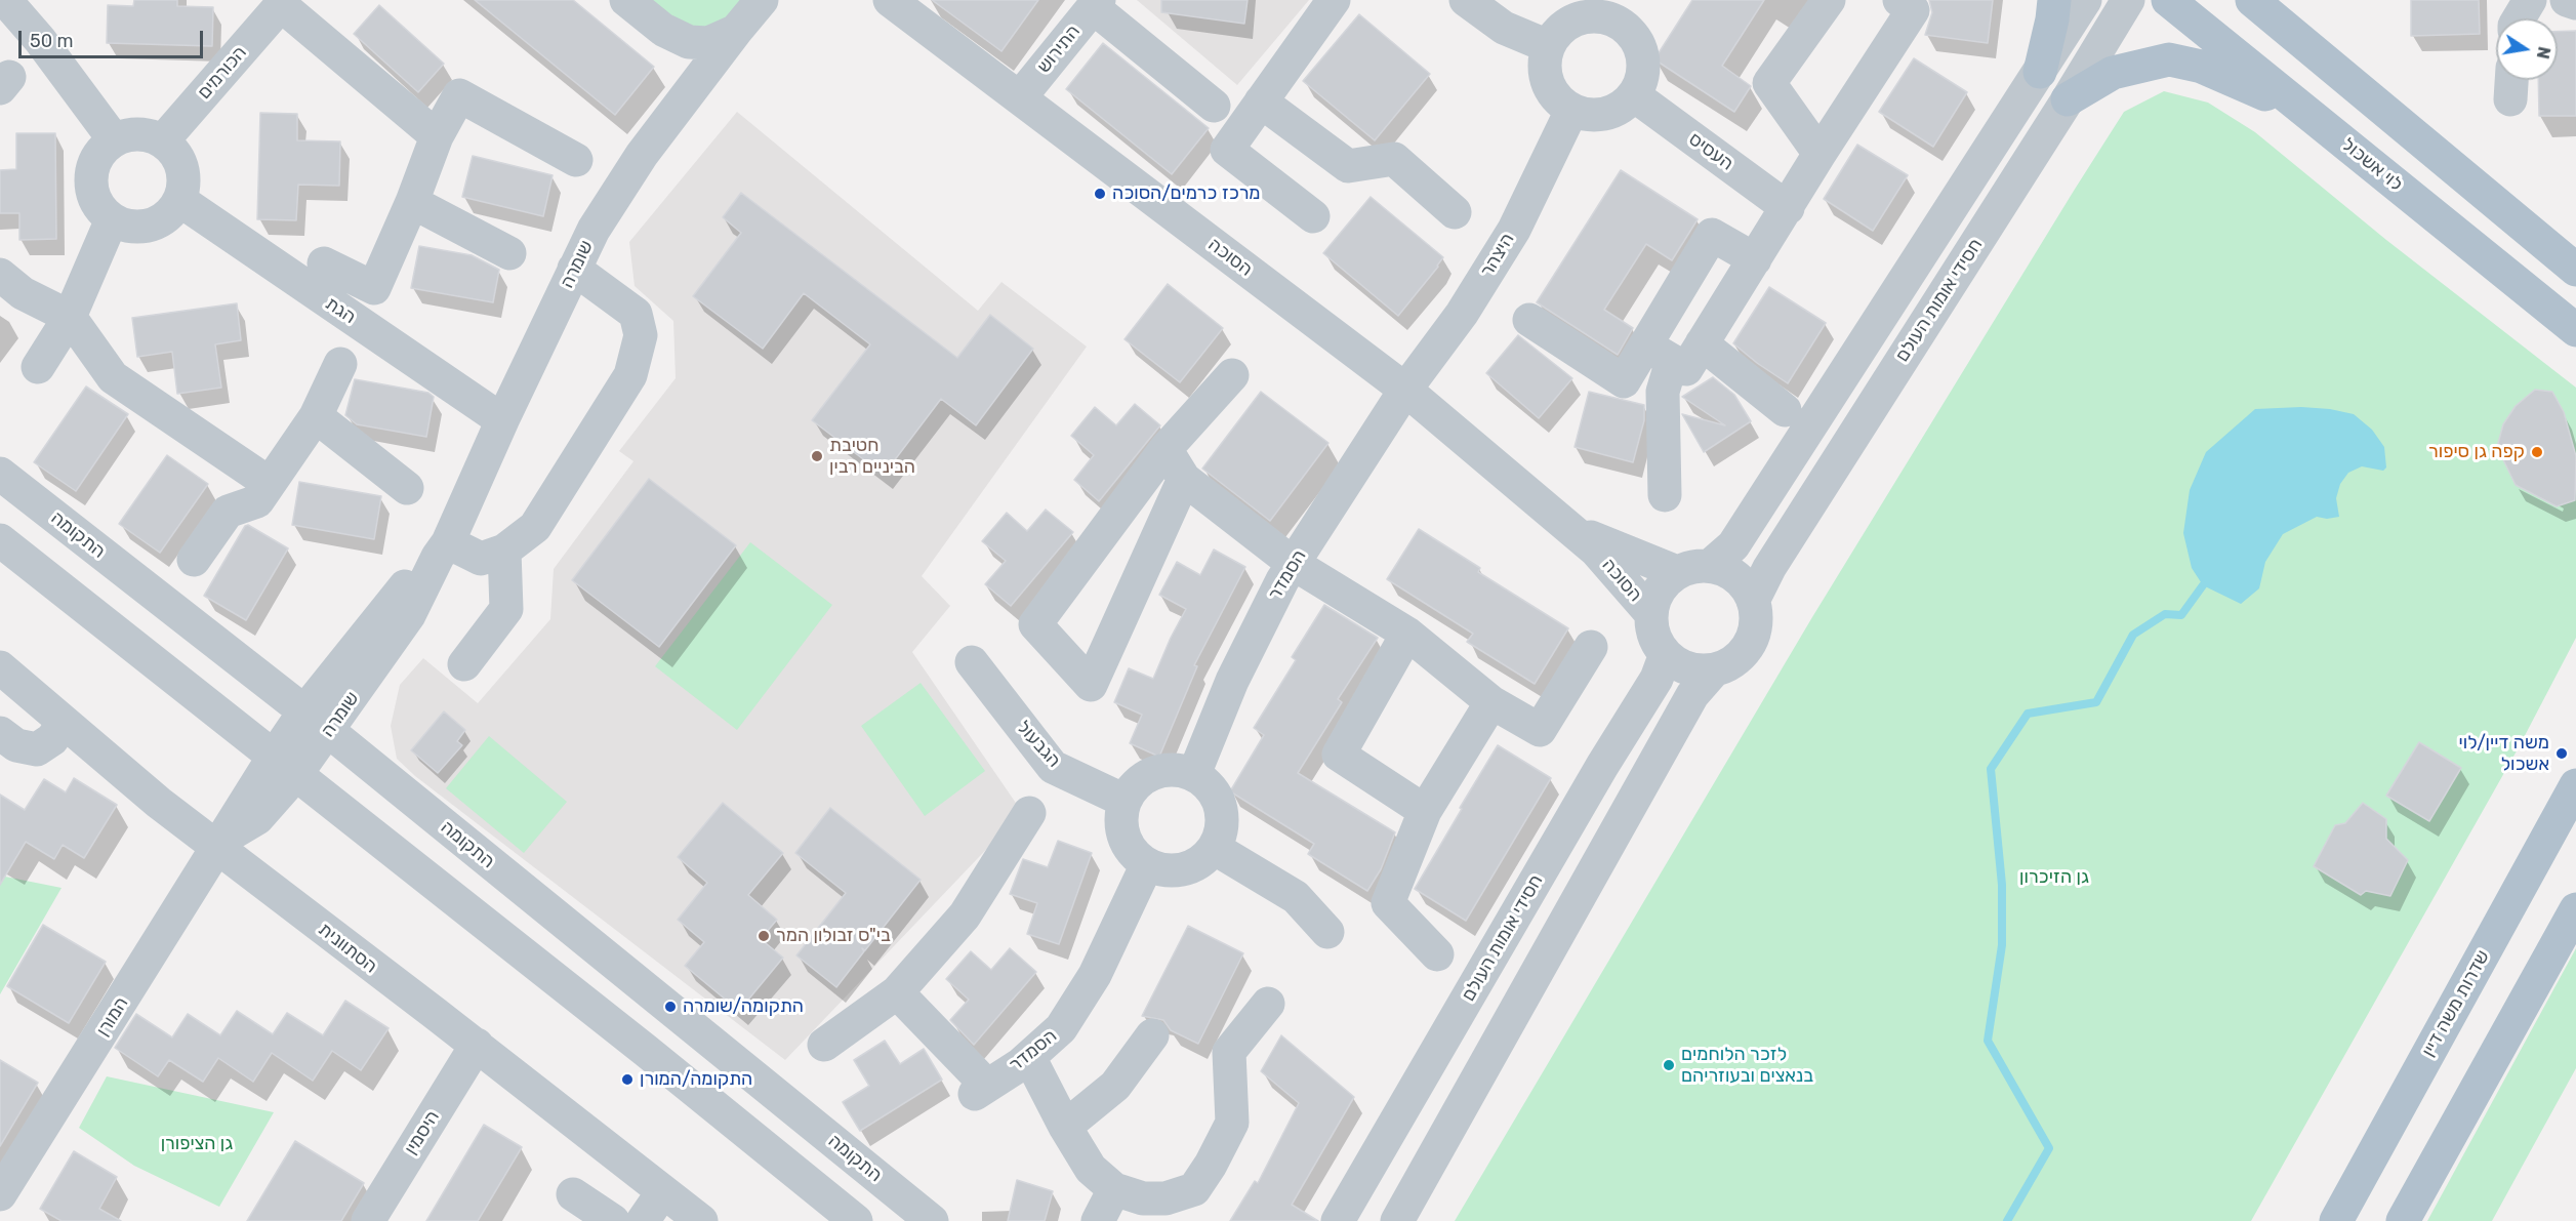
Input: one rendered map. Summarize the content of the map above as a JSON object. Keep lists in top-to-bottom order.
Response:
{
  "streets": {
    "main road": ["לוי אשכול", "שדרות משה דיין"],
    "street": [
      "התירוש",
      "הכורמים",
      "העסיס",
      "היצהר",
      "הסוכה",
      "שומרה",
      "חסידי אומות העולם",
      "הגת",
      "התקומה",
      "הסמדר",
      "הגבעול",
      "הסתוונית",
      "המורן",
      "היסמין"
    ]
  },
  "crossings": [
    ["התירוש", "הסוכה"],
    ["הכורמים", "הגת"],
    ["העסיס", "היצהר"],
    ["היצהר", "הסוכה"],
    ["היצהר", "הסמדר"],
    ["הסוכה", "חסידי אומות העולם"],
    ["הסוכה", "הסמדר"],
    ["שומרה", "הגת"],
    ["שומרה", "התקומה"],
    ["שומרה", "המורן"],
    ["הסמדר", "הגבעול"],
    ["הסתוונית", "המורן"],
    ["הסתוונית", "היסמין"]
  ],
  "parks": ["גן הזיכרון", "גן הציפורן"],
  "places": [
    "מרכז כרמים/הסוכה",
    "קפה גן סיפור",
    "חטיבת הביניים רבין",
    "משה דיין/לוי אשכול",
    "בי\"ס זבולון המר",
    "התקומה/שומרה",
    "לזכר הלוחמים בנאצים ובעוזריהם",
    "התקומה/המורן"
  ],
  "scale_bar": "50 m",
  "north": "right"
}
